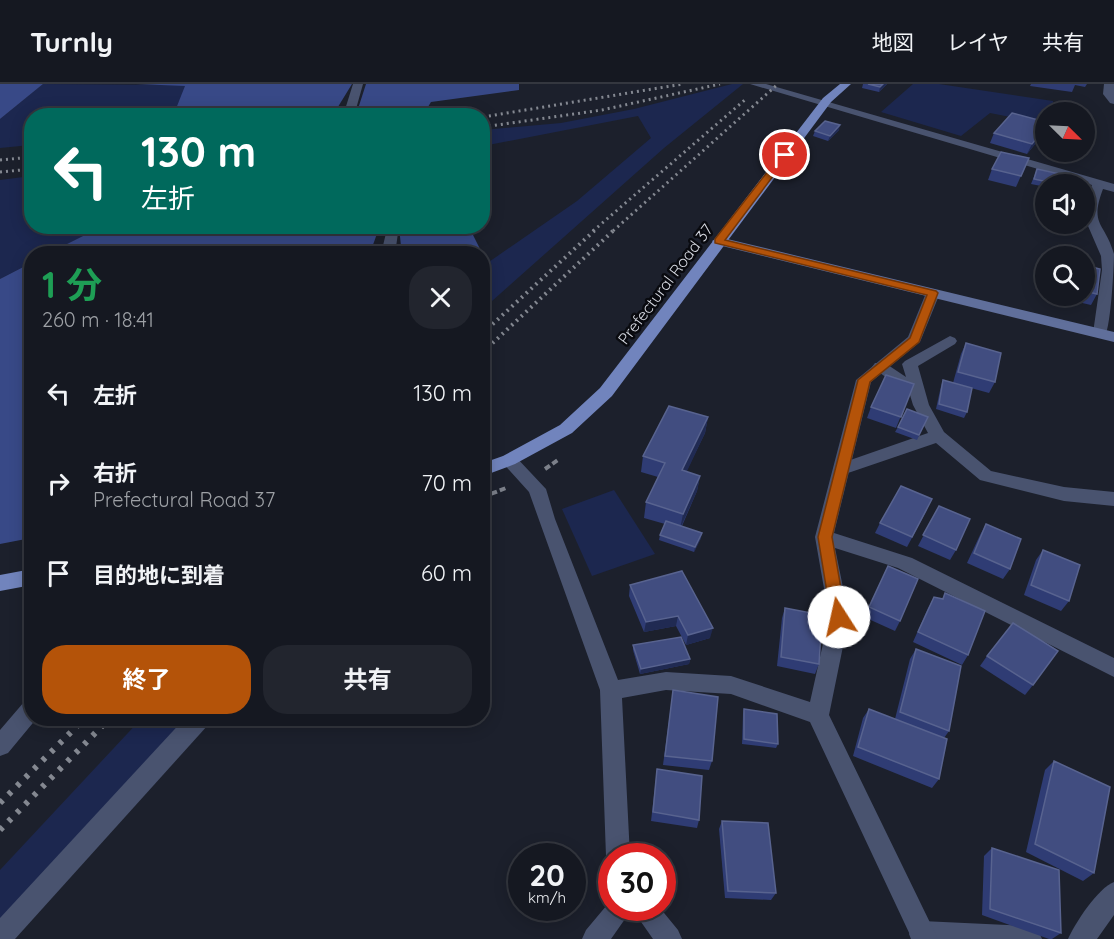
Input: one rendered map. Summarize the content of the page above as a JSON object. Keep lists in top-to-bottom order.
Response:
{
  "streets": {
    "main road": ["Prefectural Road 37"]
  },
  "north": "bottom right",
  "page": {
    "header": "Turnly",
    "nav": ["地図", "レイヤ", "共有"],
    "turn": ["130 m", "左折"],
    "heading": ["1 分", "260 m · 18:41"],
    "list": [
      {
        "name": "左折",
        "value": "130 m"
      },
      {
        "name": "右折",
        "note": "Prefectural Road 37",
        "value": "70 m"
      },
      {
        "name": "目的地に到着",
        "value": "60 m"
      }
    ],
    "buttons": ["終了", "共有"],
    "speed": "20 km/h",
    "limit": "30"
  }
}
